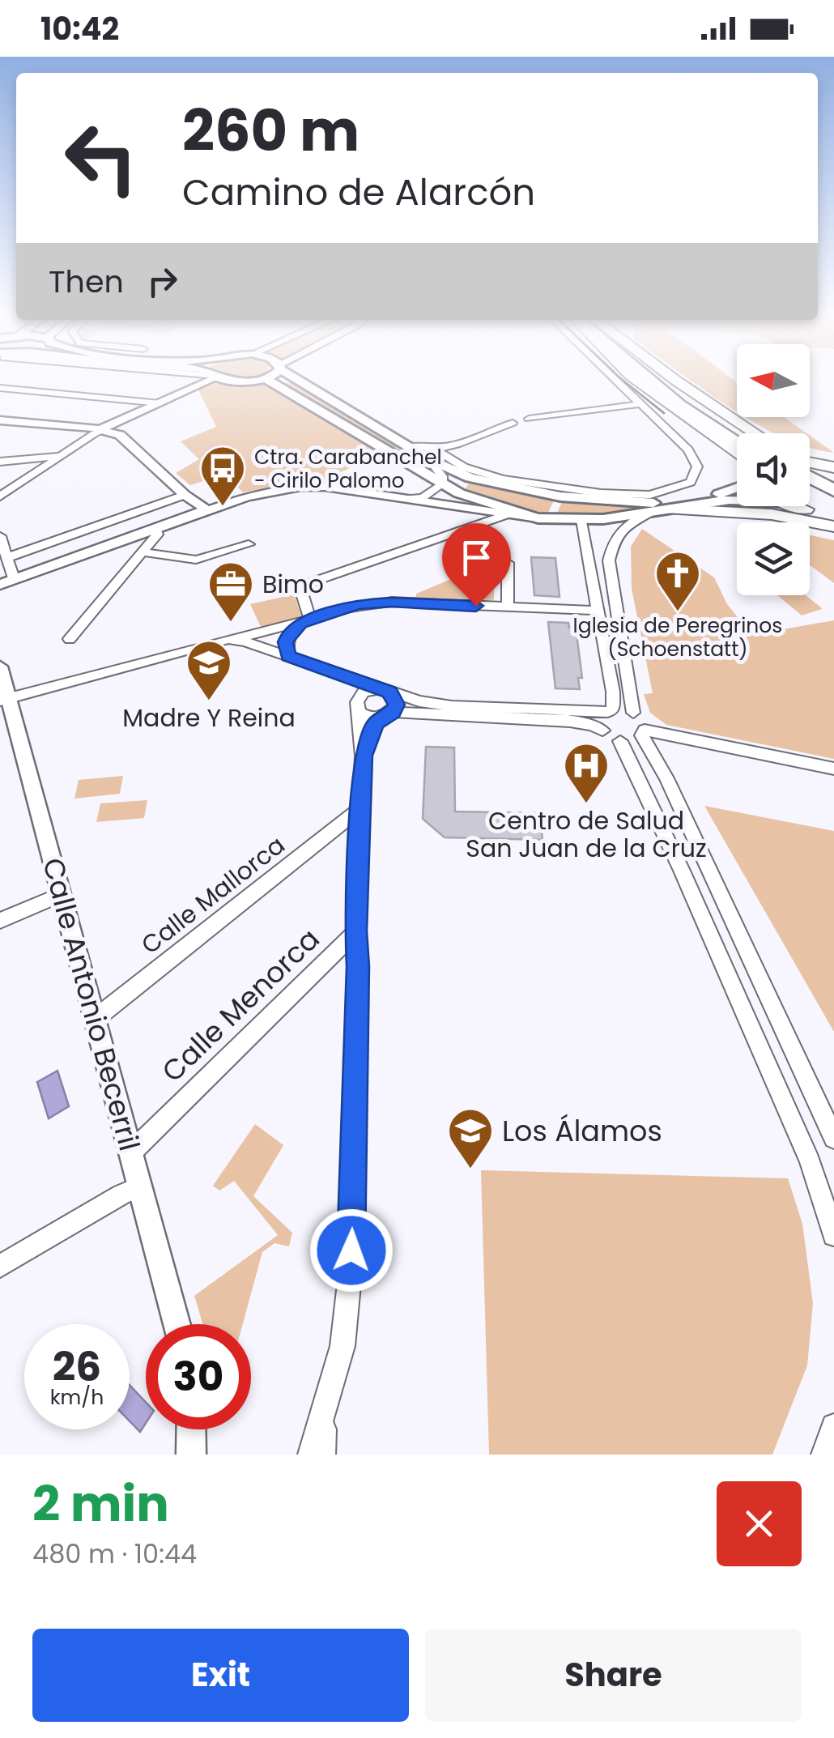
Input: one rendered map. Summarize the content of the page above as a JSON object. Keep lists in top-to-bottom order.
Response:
{
  "streets": {
    "street": ["Calle Mallorca", "Calle Antonio Becerril", "Calle Menorca"]
  },
  "crossings": [
    ["Calle Mallorca", "Calle Antonio Becerril"],
    ["Calle Antonio Becerril", "Calle Menorca"]
  ],
  "places": {
    "bus stop": ["Ctra. Carabanchel - Cirilo Palomo"],
    "church": ["Iglesia de Peregrinos (Schoenstatt)"],
    "office": ["Bimo"],
    "school or university": ["Madre Y Reina", "Los Álamos"],
    "hospital": ["Centro de Salud San Juan de la Cruz"]
  },
  "north": "left",
  "page": {
    "status": "10:42",
    "turn": ["260 m", "Camino de Alarcón"],
    "then": "Then",
    "speed": "26 km/h",
    "limit": "30",
    "heading": ["2 min", "480 m · 10:44"],
    "buttons": ["Exit", "Share"]
  }
}
